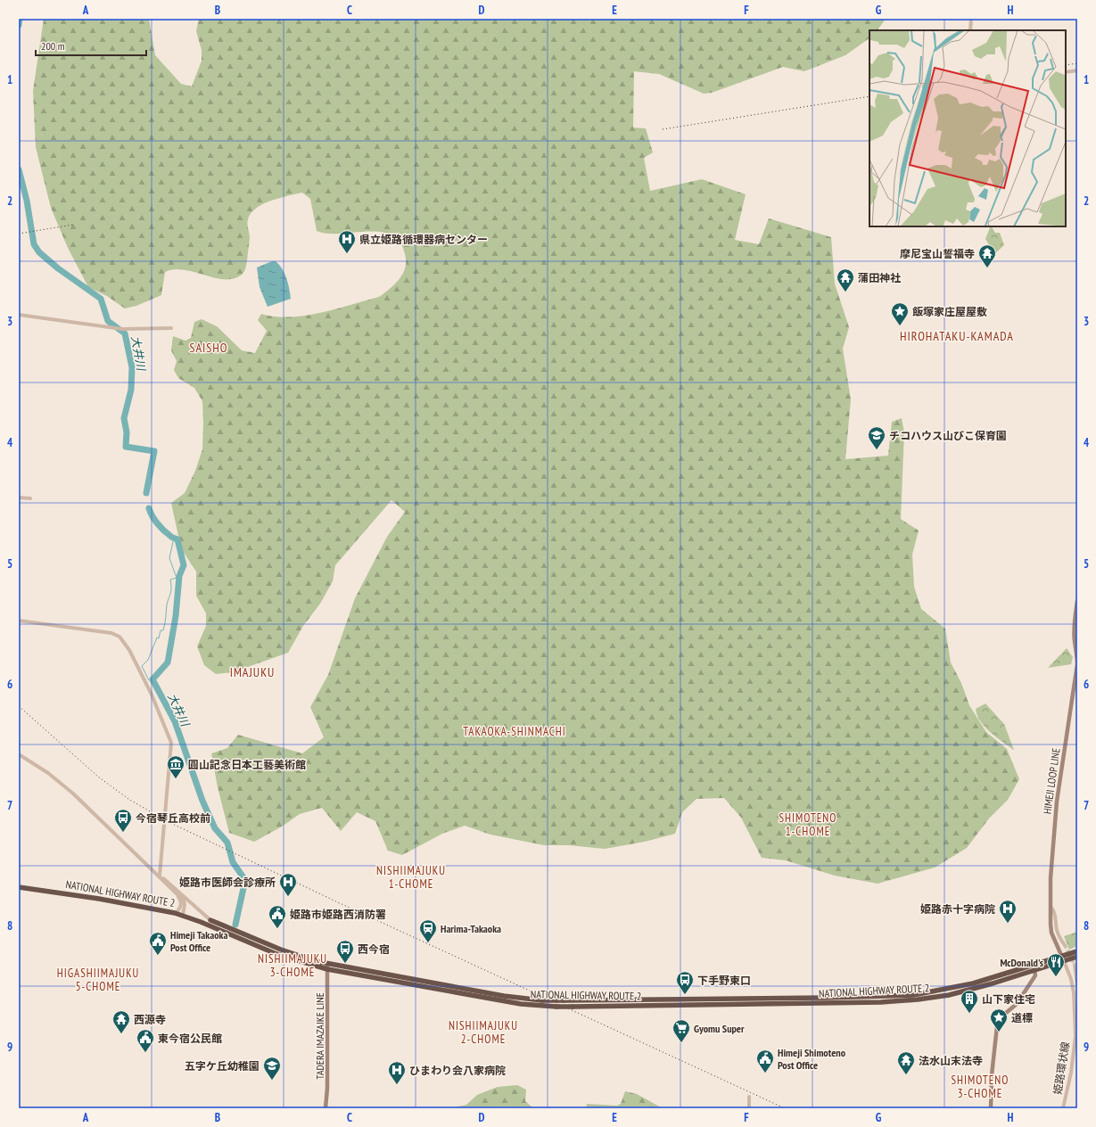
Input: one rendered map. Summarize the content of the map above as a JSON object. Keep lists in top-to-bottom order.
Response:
{
  "streets": {
    "highway": ["NATIONAL HIGHWAY ROUTE 2"],
    "main road": ["HIMEJI LOOP LINE", "TADERA IMAZAIKE LINE"],
    "street": ["姫路環状線"]
  },
  "crossings": [
    ["HIMEJI LOOP LINE", "NATIONAL HIGHWAY ROUTE 2"],
    ["HIMEJI LOOP LINE", "姫路環状線"],
    ["NATIONAL HIGHWAY ROUTE 2", "TADERA IMAZAIKE LINE"],
    ["NATIONAL HIGHWAY ROUTE 2", "姫路環状線"]
  ],
  "districts": [
    "HIROHATAKU-KAMADA",
    "SAISHO",
    "IMAJUKU",
    "TAKAOKA-SHINMACHI",
    "SHIMOTENO 1-CHOME",
    "NISHIIMAJUKU 1-CHOME",
    "NISHIIMAJUKU 3-CHOME",
    "HIGASHIIMAJUKU 5-CHOME",
    "NISHIIMAJUKU 2-CHOME",
    "SHIMOTENO 3-CHOME"
  ],
  "water": ["大井川"],
  "places": {
    "hospital": [
      "県立姫路循環器病センター",
      "姫路市医師会診療所",
      "姫路赤十字病院",
      "ひまわり会八家病院"
    ],
    "temple": [
      "摩尼宝山誓福寺",
      "蒲田神社",
      "西源寺",
      "法水山末法寺"
    ],
    "place": ["飯塚家庄屋屋敷", "道標"],
    "school or university": ["チコハウス山びこ保育園", "五字ケ丘幼稚園"],
    "museum": ["圓山記念日本工藝美術館"],
    "bus stop": ["今宿琴丘高校前", "西今宿", "下手野東口"],
    "public building": [
      "姫路市姫路西消防署",
      "Himeji Takaoka Post Office",
      "東今宿公民館",
      "Himeji Shimoteno Post Office"
    ],
    "station": ["Harima-Takaoka"],
    "restaurant": ["McDonald's"],
    "building": ["山下家住宅"],
    "supermarket": ["Gyomu Super"]
  },
  "scale_bar": "200 m",
  "grid": {
    "columns": [
      "A",
      "B",
      "C",
      "D",
      "E",
      "F",
      "G",
      "H"
    ],
    "rows": [
      "1",
      "2",
      "3",
      "4",
      "5",
      "6",
      "7",
      "8",
      "9"
    ]
  }
}
